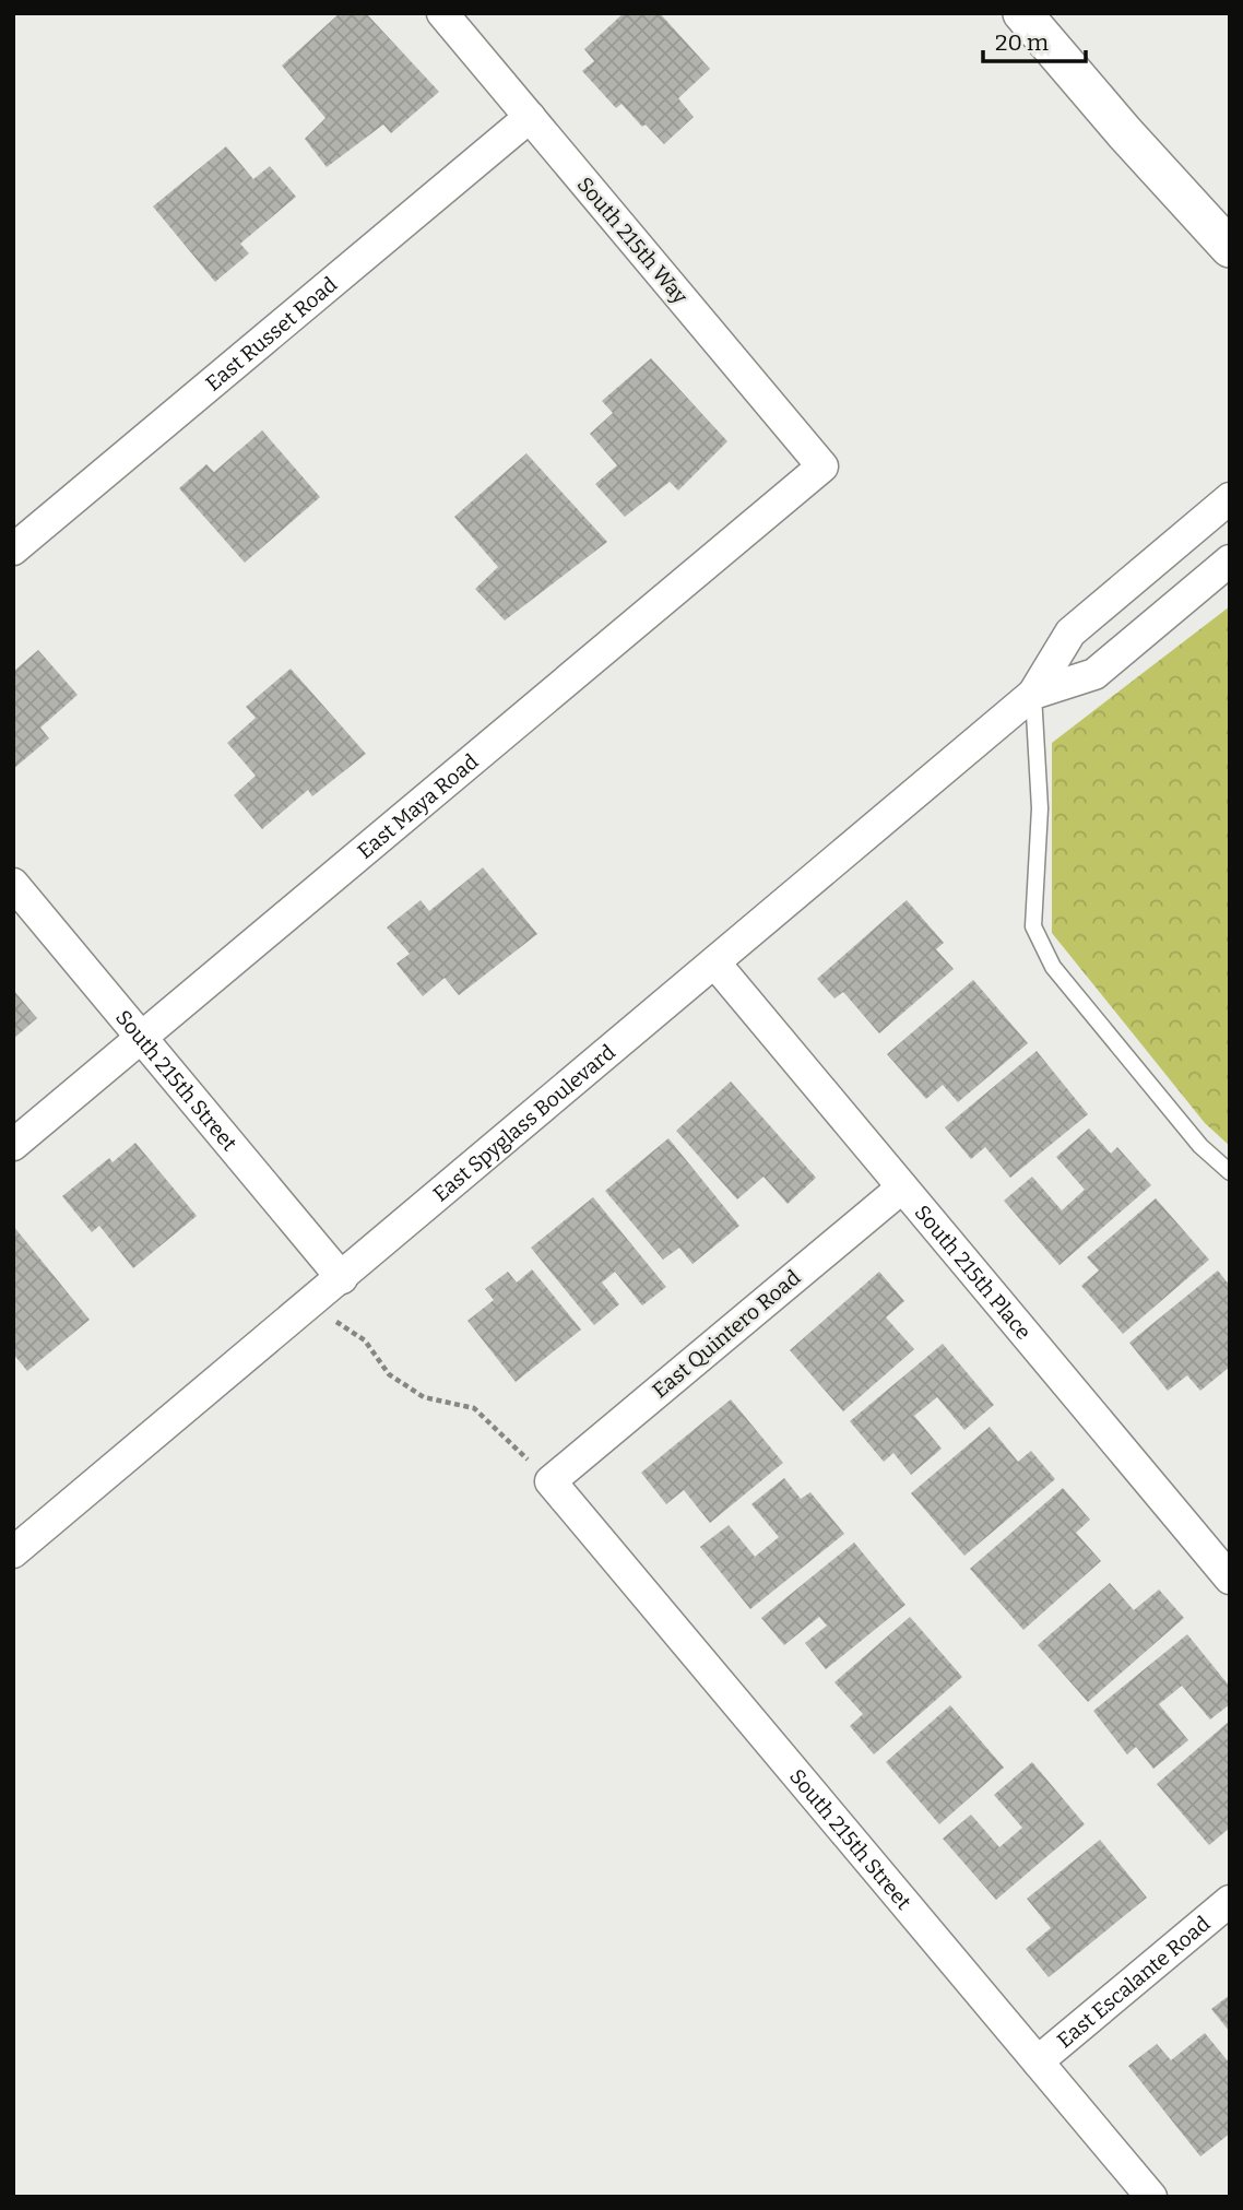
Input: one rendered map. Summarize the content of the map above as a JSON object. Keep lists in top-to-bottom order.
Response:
{
  "streets": {
    "street": [
      "South 215th Way",
      "East Russet Road",
      "East Maya Road",
      "South 215th Street",
      "East Spyglass Boulevard",
      "South 215th Place",
      "East Quintero Road",
      "East Escalante Road"
    ]
  },
  "crossings": [
    ["South 215th Way", "East Russet Road"],
    ["South 215th Way", "East Maya Road"],
    ["East Maya Road", "South 215th Street"],
    ["South 215th Street", "East Spyglass Boulevard"],
    ["South 215th Street", "East Quintero Road"],
    ["South 215th Street", "East Escalante Road"],
    ["East Spyglass Boulevard", "South 215th Place"],
    ["South 215th Place", "East Quintero Road"]
  ],
  "scale_bar": "20 m"
}
